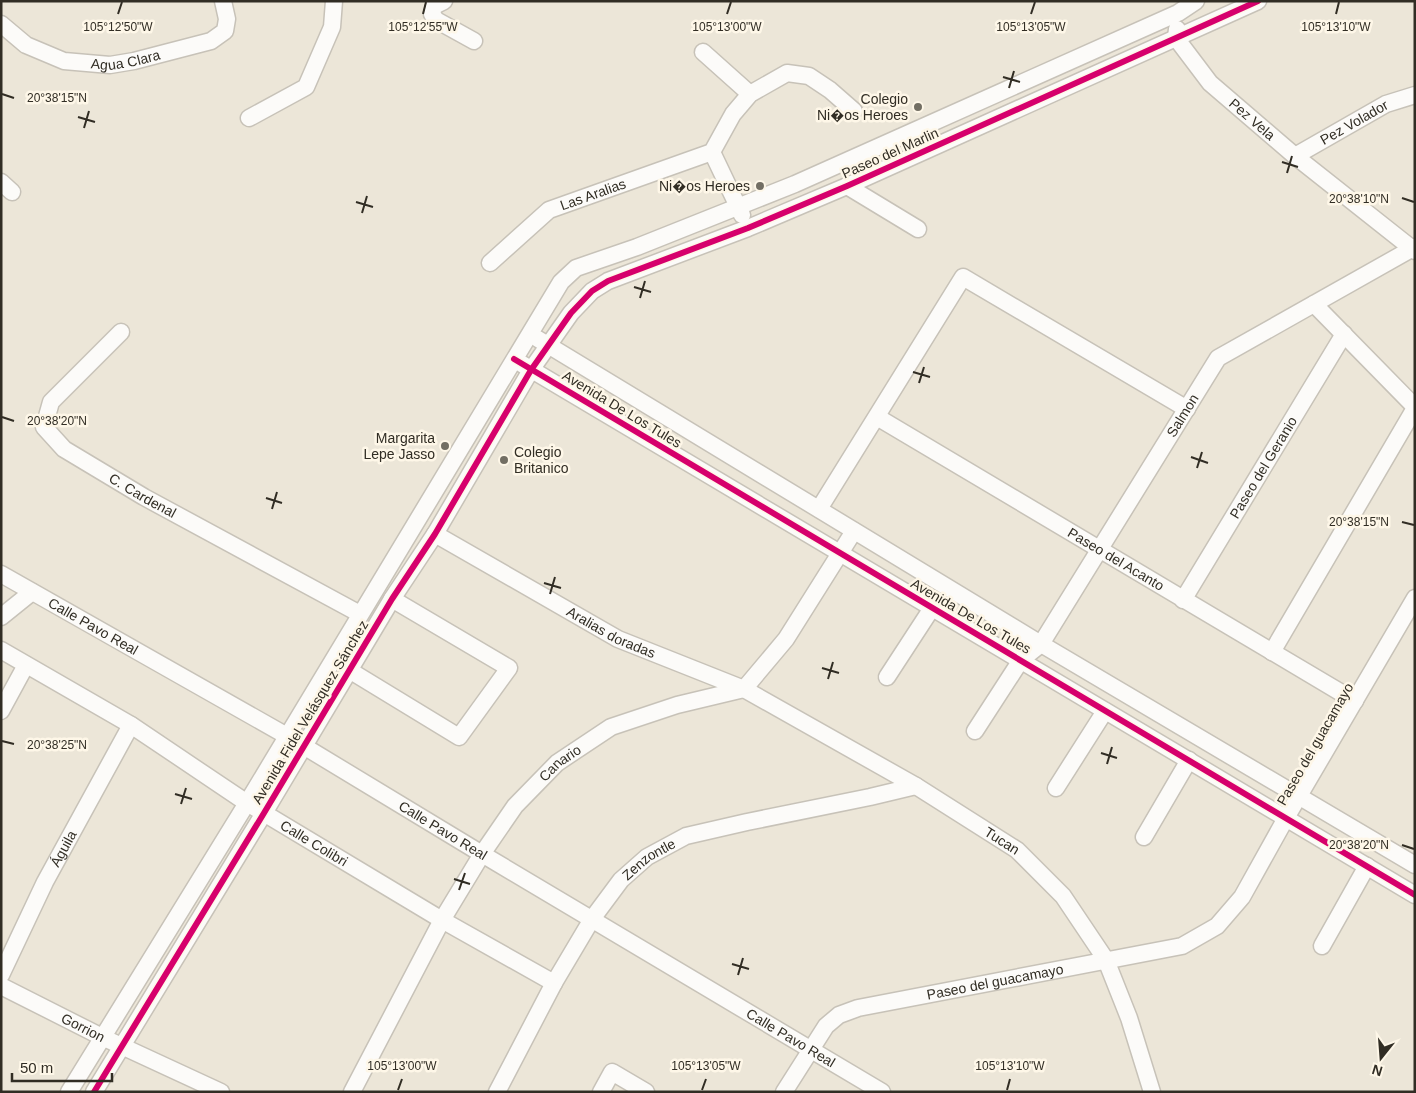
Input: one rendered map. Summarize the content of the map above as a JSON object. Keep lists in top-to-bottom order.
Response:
{
  "streets": {
    "street": [
      "Agua Clara",
      "Pez Vela",
      "Pez Volador",
      "Paseo del Marlin",
      "Las Aralias",
      "Avenida De Los Tules",
      "Salmon",
      "Paseo del Geranio",
      "C. Cardenal",
      "Paseo del Acanto",
      "Calle Pavo Real",
      "Aralias doradas",
      "Avenida Fidel Velásquez Sánchez",
      "Paseo del guacamayo",
      "Canario",
      "Tucan",
      "Calle Colibri",
      "Águila",
      "Zenzontle",
      "Gorrion"
    ]
  },
  "crossings": [
    ["Pez Vela", "Pez Volador"],
    ["Pez Vela", "Paseo del Marlin"],
    ["Pez Vela", "Salmon"],
    ["Paseo del Marlin", "Avenida De Los Tules"],
    ["Paseo del Marlin", "Avenida Fidel Velásquez Sánchez"],
    ["Avenida De Los Tules", "Salmon"],
    ["Avenida De Los Tules", "Avenida Fidel Velásquez Sánchez"],
    ["Avenida De Los Tules", "Paseo del guacamayo"],
    ["Salmon", "Paseo del Acanto"],
    ["Paseo del Geranio", "Paseo del Acanto"],
    ["C. Cardenal", "Avenida Fidel Velásquez Sánchez"],
    ["Paseo del Acanto", "Paseo del guacamayo"],
    ["Calle Pavo Real", "Avenida Fidel Velásquez Sánchez"],
    ["Calle Pavo Real", "Paseo del guacamayo"],
    ["Calle Pavo Real", "Canario"],
    ["Calle Pavo Real", "Zenzontle"],
    ["Aralias doradas", "Avenida Fidel Velásquez Sánchez"],
    ["Aralias doradas", "Canario"],
    ["Aralias doradas", "Tucan"],
    ["Avenida Fidel Velásquez Sánchez", "Calle Colibri"],
    ["Avenida Fidel Velásquez Sánchez", "Gorrion"],
    ["Paseo del guacamayo", "Tucan"],
    ["Canario", "Tucan"],
    ["Canario", "Calle Colibri"],
    ["Tucan", "Zenzontle"],
    ["Calle Colibri", "Águila"],
    ["Calle Colibri", "Zenzontle"]
  ],
  "places": [
    "Colegio Ni�os Heroes",
    "Ni�os Heroes",
    "Margarita Lepe Jasso",
    "Colegio Britanico"
  ],
  "scale_bar": "50 m",
  "north": "bottom",
  "coordinates": [
    "105°12'50\"W",
    "105°12'55\"W",
    "105°13'00\"W",
    "105°13'05\"W",
    "105°13'10\"W",
    "20°38'15\"N",
    "20°38'10\"N",
    "20°38'20\"N",
    "20°38'25\"N"
  ]
}
